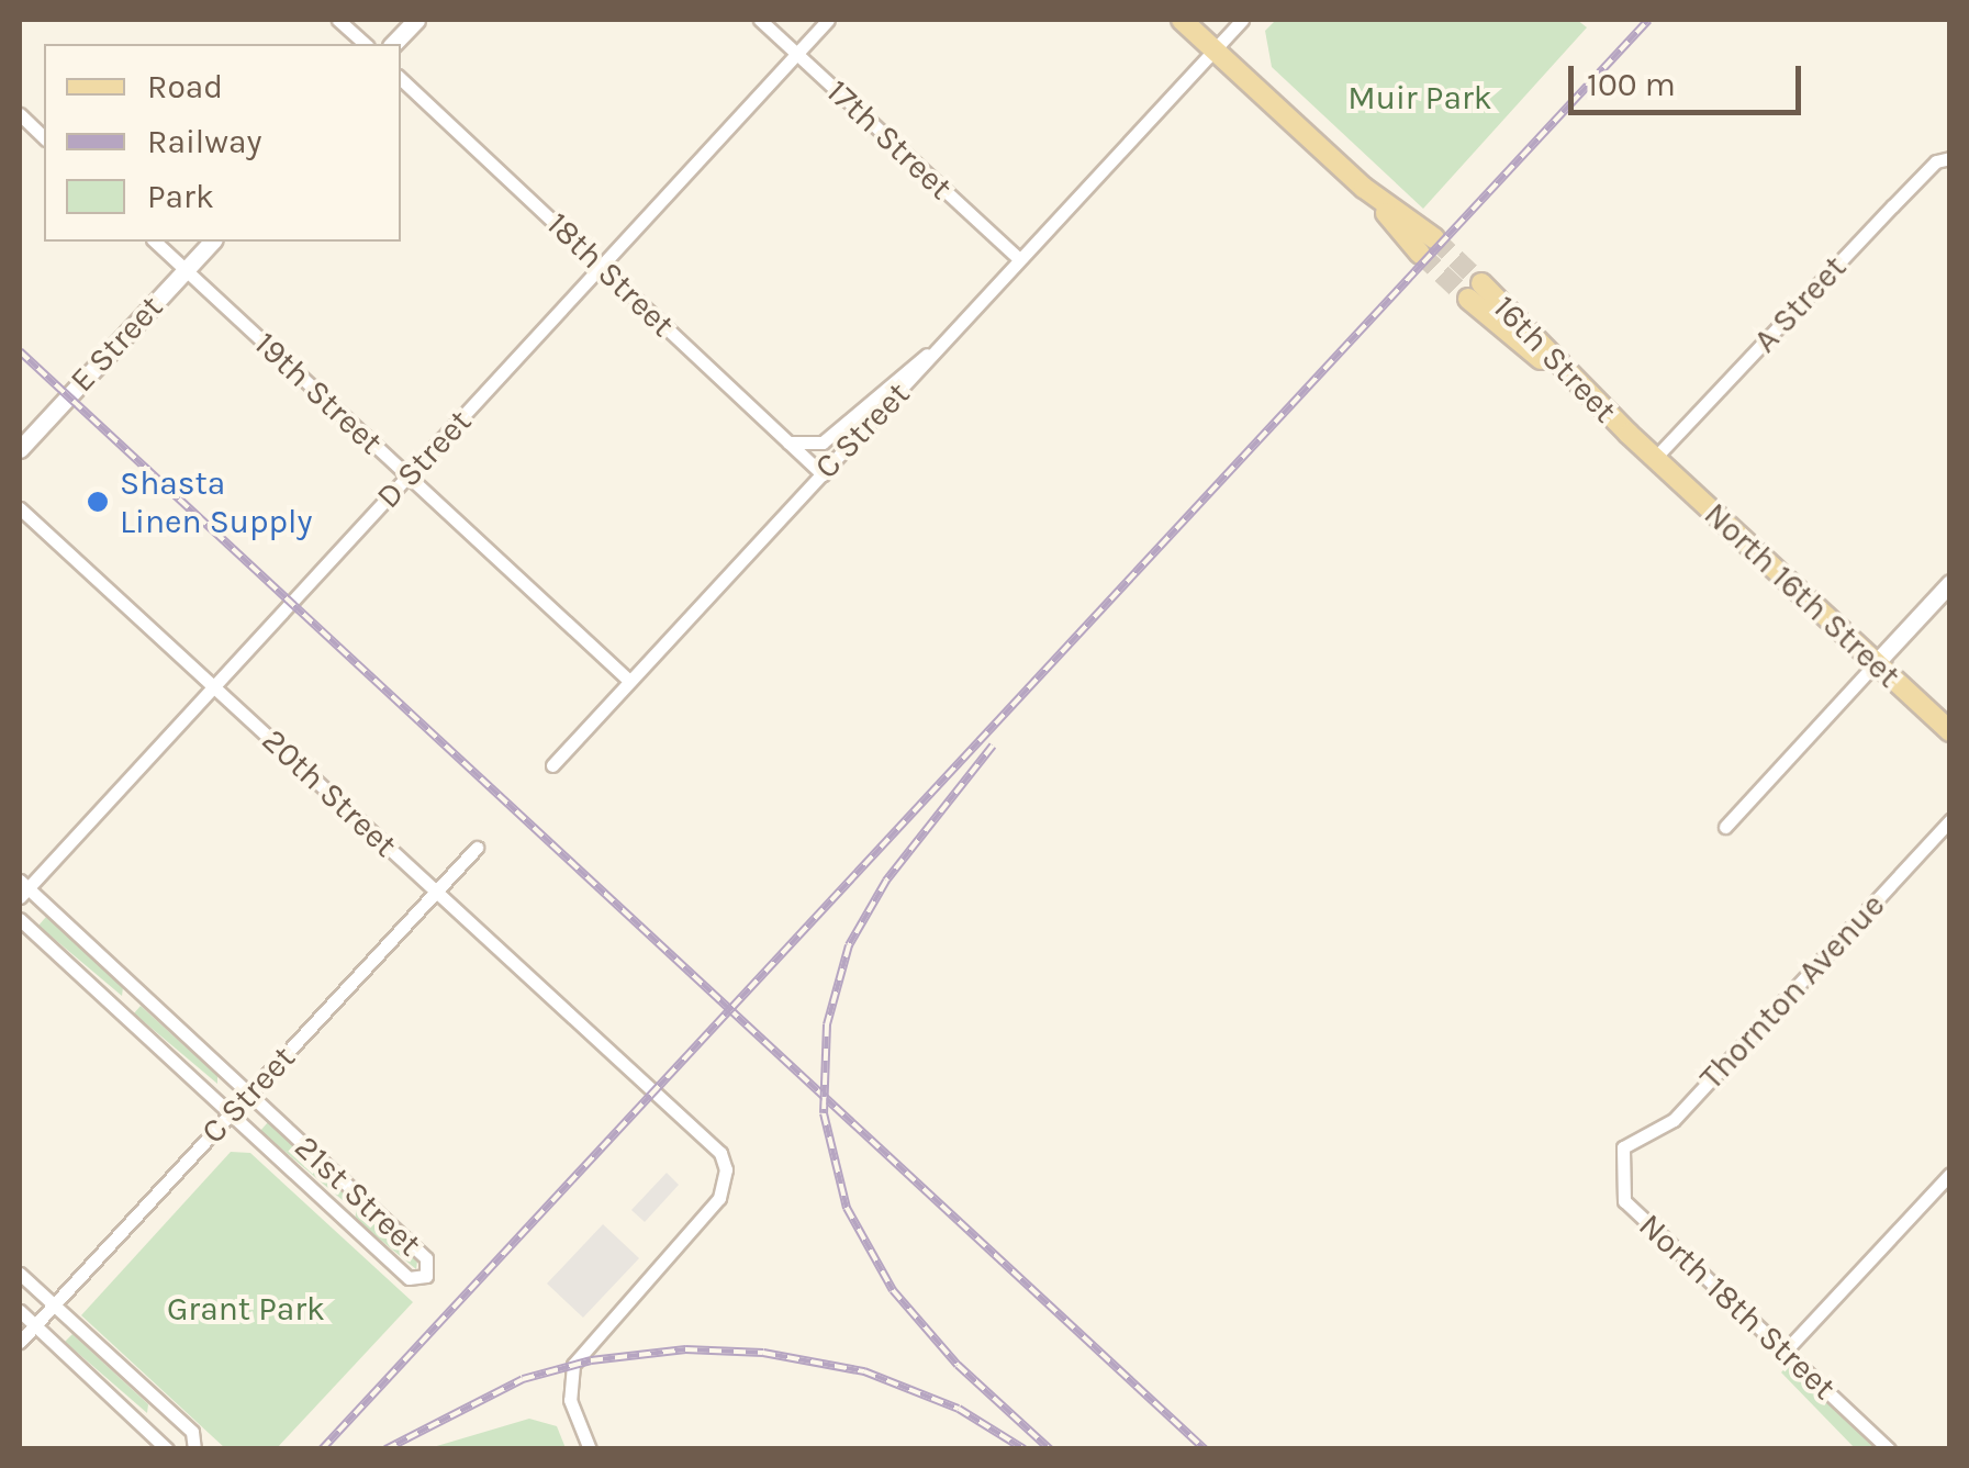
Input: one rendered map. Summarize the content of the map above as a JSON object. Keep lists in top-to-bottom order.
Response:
{
  "streets": {
    "main road": ["16th Street", "North 16th Street"],
    "street": [
      "17th Street",
      "18th Street",
      "A Street",
      "E Street",
      "19th Street",
      "C Street",
      "D Street",
      "20th Street",
      "Thornton Avenue",
      "21st Street",
      "North 18th Street"
    ]
  },
  "crossings": [
    ["17th Street", "C Street"],
    ["17th Street", "D Street"],
    ["18th Street", "C Street"],
    ["18th Street", "D Street"],
    ["A Street", "16th Street"],
    ["A Street", "North 16th Street"],
    ["E Street", "19th Street"],
    ["16th Street", "North 16th Street"],
    ["19th Street", "C Street"],
    ["19th Street", "D Street"],
    ["C Street", "20th Street"],
    ["C Street", "21st Street"],
    ["D Street", "20th Street"],
    ["D Street", "21st Street"],
    ["Thornton Avenue", "North 18th Street"]
  ],
  "parks": ["Muir Park", "Grant Park"],
  "places": ["Shasta Linen Supply"],
  "legend": ["Road", "Railway", "Park"],
  "scale_bar": "100 m"
}
